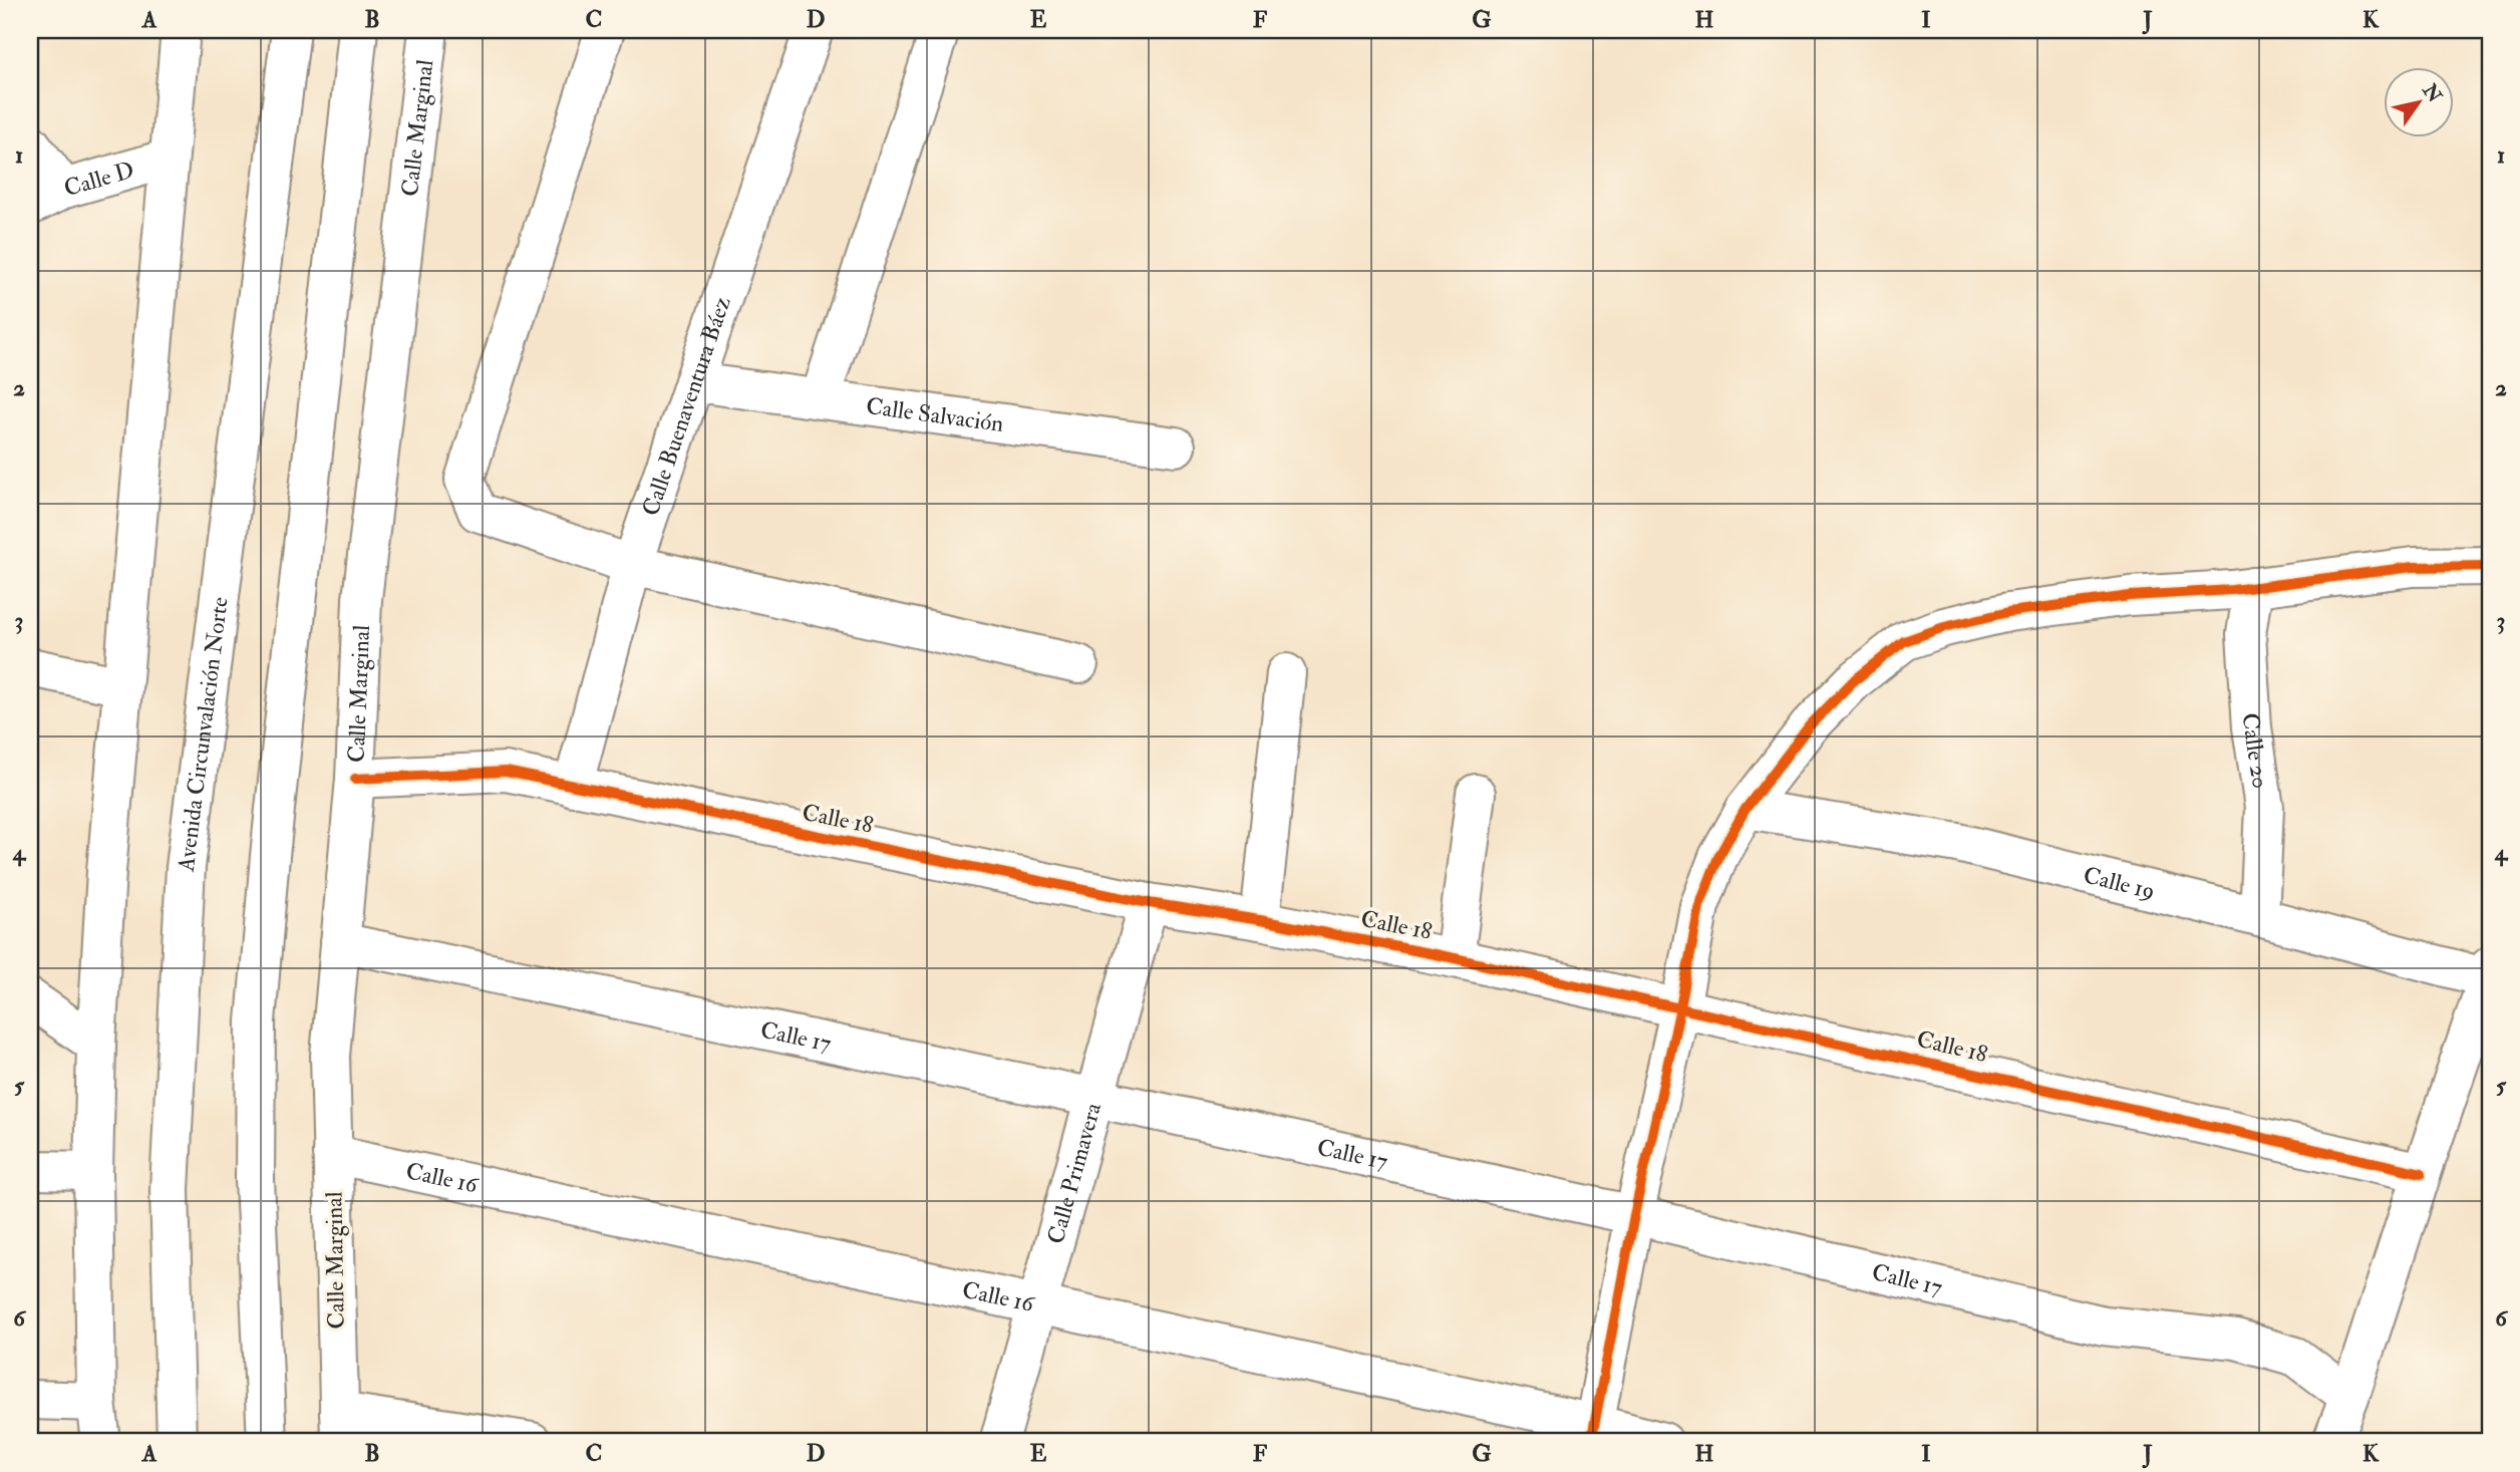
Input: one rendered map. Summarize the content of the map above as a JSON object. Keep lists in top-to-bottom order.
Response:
{
  "streets": {
    "main road": [
      "Calle Marginal",
      "Calle D",
      "Calle Buenaventura Báez",
      "Calle Salvación",
      "Avenida Circunvalación Norte",
      "Calle 20",
      "Calle 18",
      "Calle 19",
      "Calle 17",
      "Calle Primavera",
      "Calle 16"
    ]
  },
  "crossings": [
    ["Calle Marginal", "Calle 18"],
    ["Calle Marginal", "Calle 17"],
    ["Calle Marginal", "Calle 16"],
    ["Calle Buenaventura Báez", "Calle Salvación"],
    ["Calle Buenaventura Báez", "Calle 18"],
    ["Calle 20", "Calle 19"],
    ["Calle 18", "Calle Primavera"],
    ["Calle 17", "Calle Primavera"],
    ["Calle Primavera", "Calle 16"]
  ],
  "north": "top right",
  "grid": {
    "columns": [
      "A",
      "B",
      "C",
      "D",
      "E",
      "F",
      "G",
      "H",
      "I",
      "J",
      "K"
    ],
    "rows": [
      "1",
      "2",
      "3",
      "4",
      "5",
      "6"
    ]
  }
}
